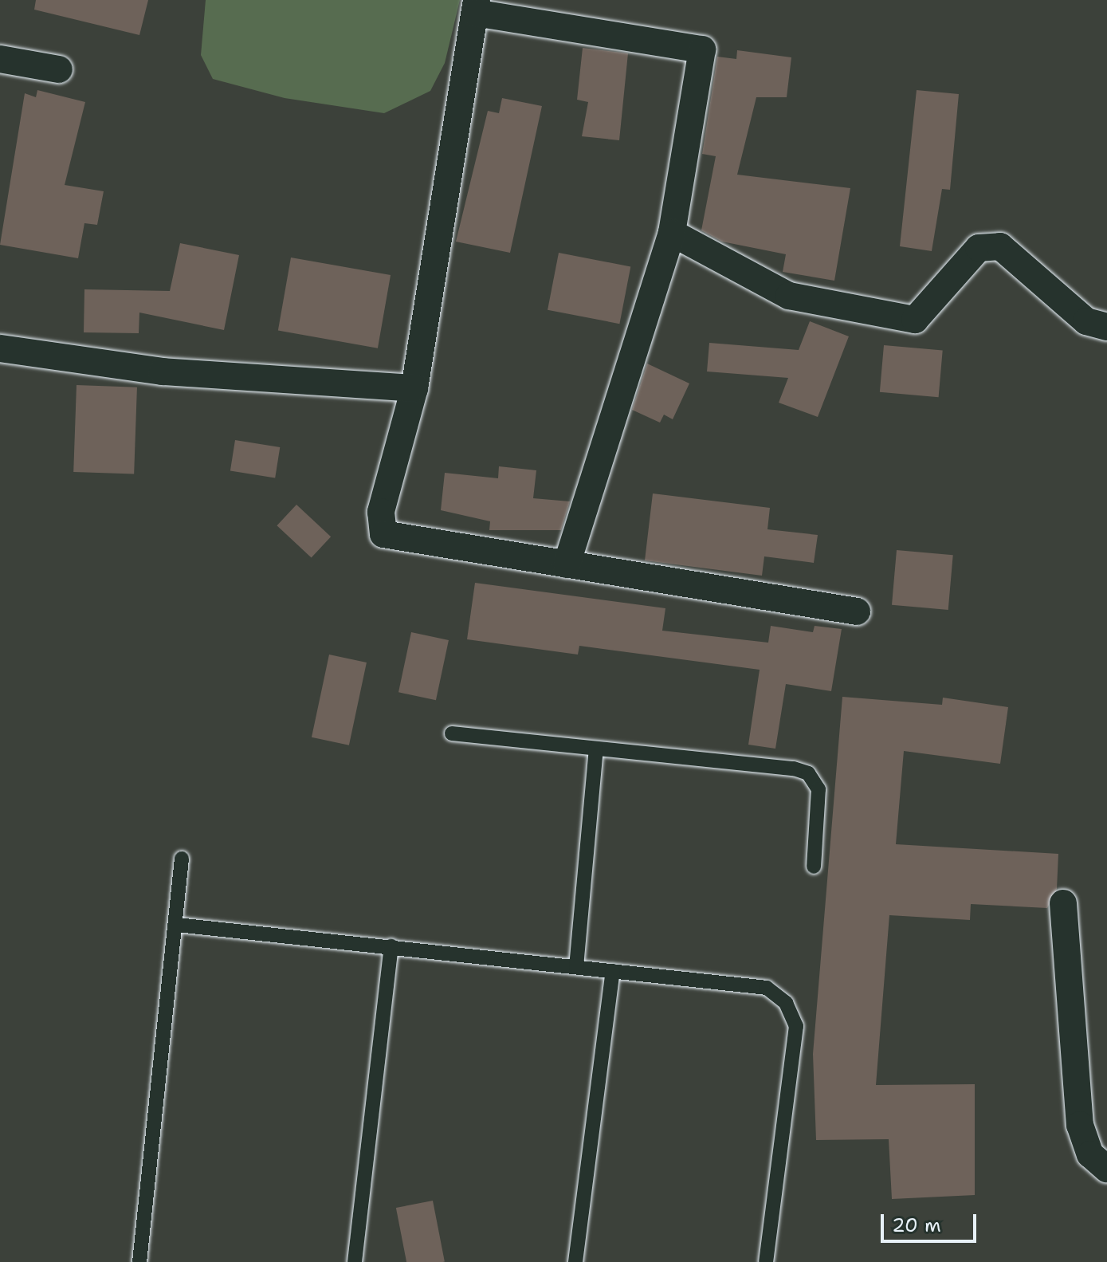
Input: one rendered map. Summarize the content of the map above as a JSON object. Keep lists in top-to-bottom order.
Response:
{
  "scale_bar": "20 m"
}
